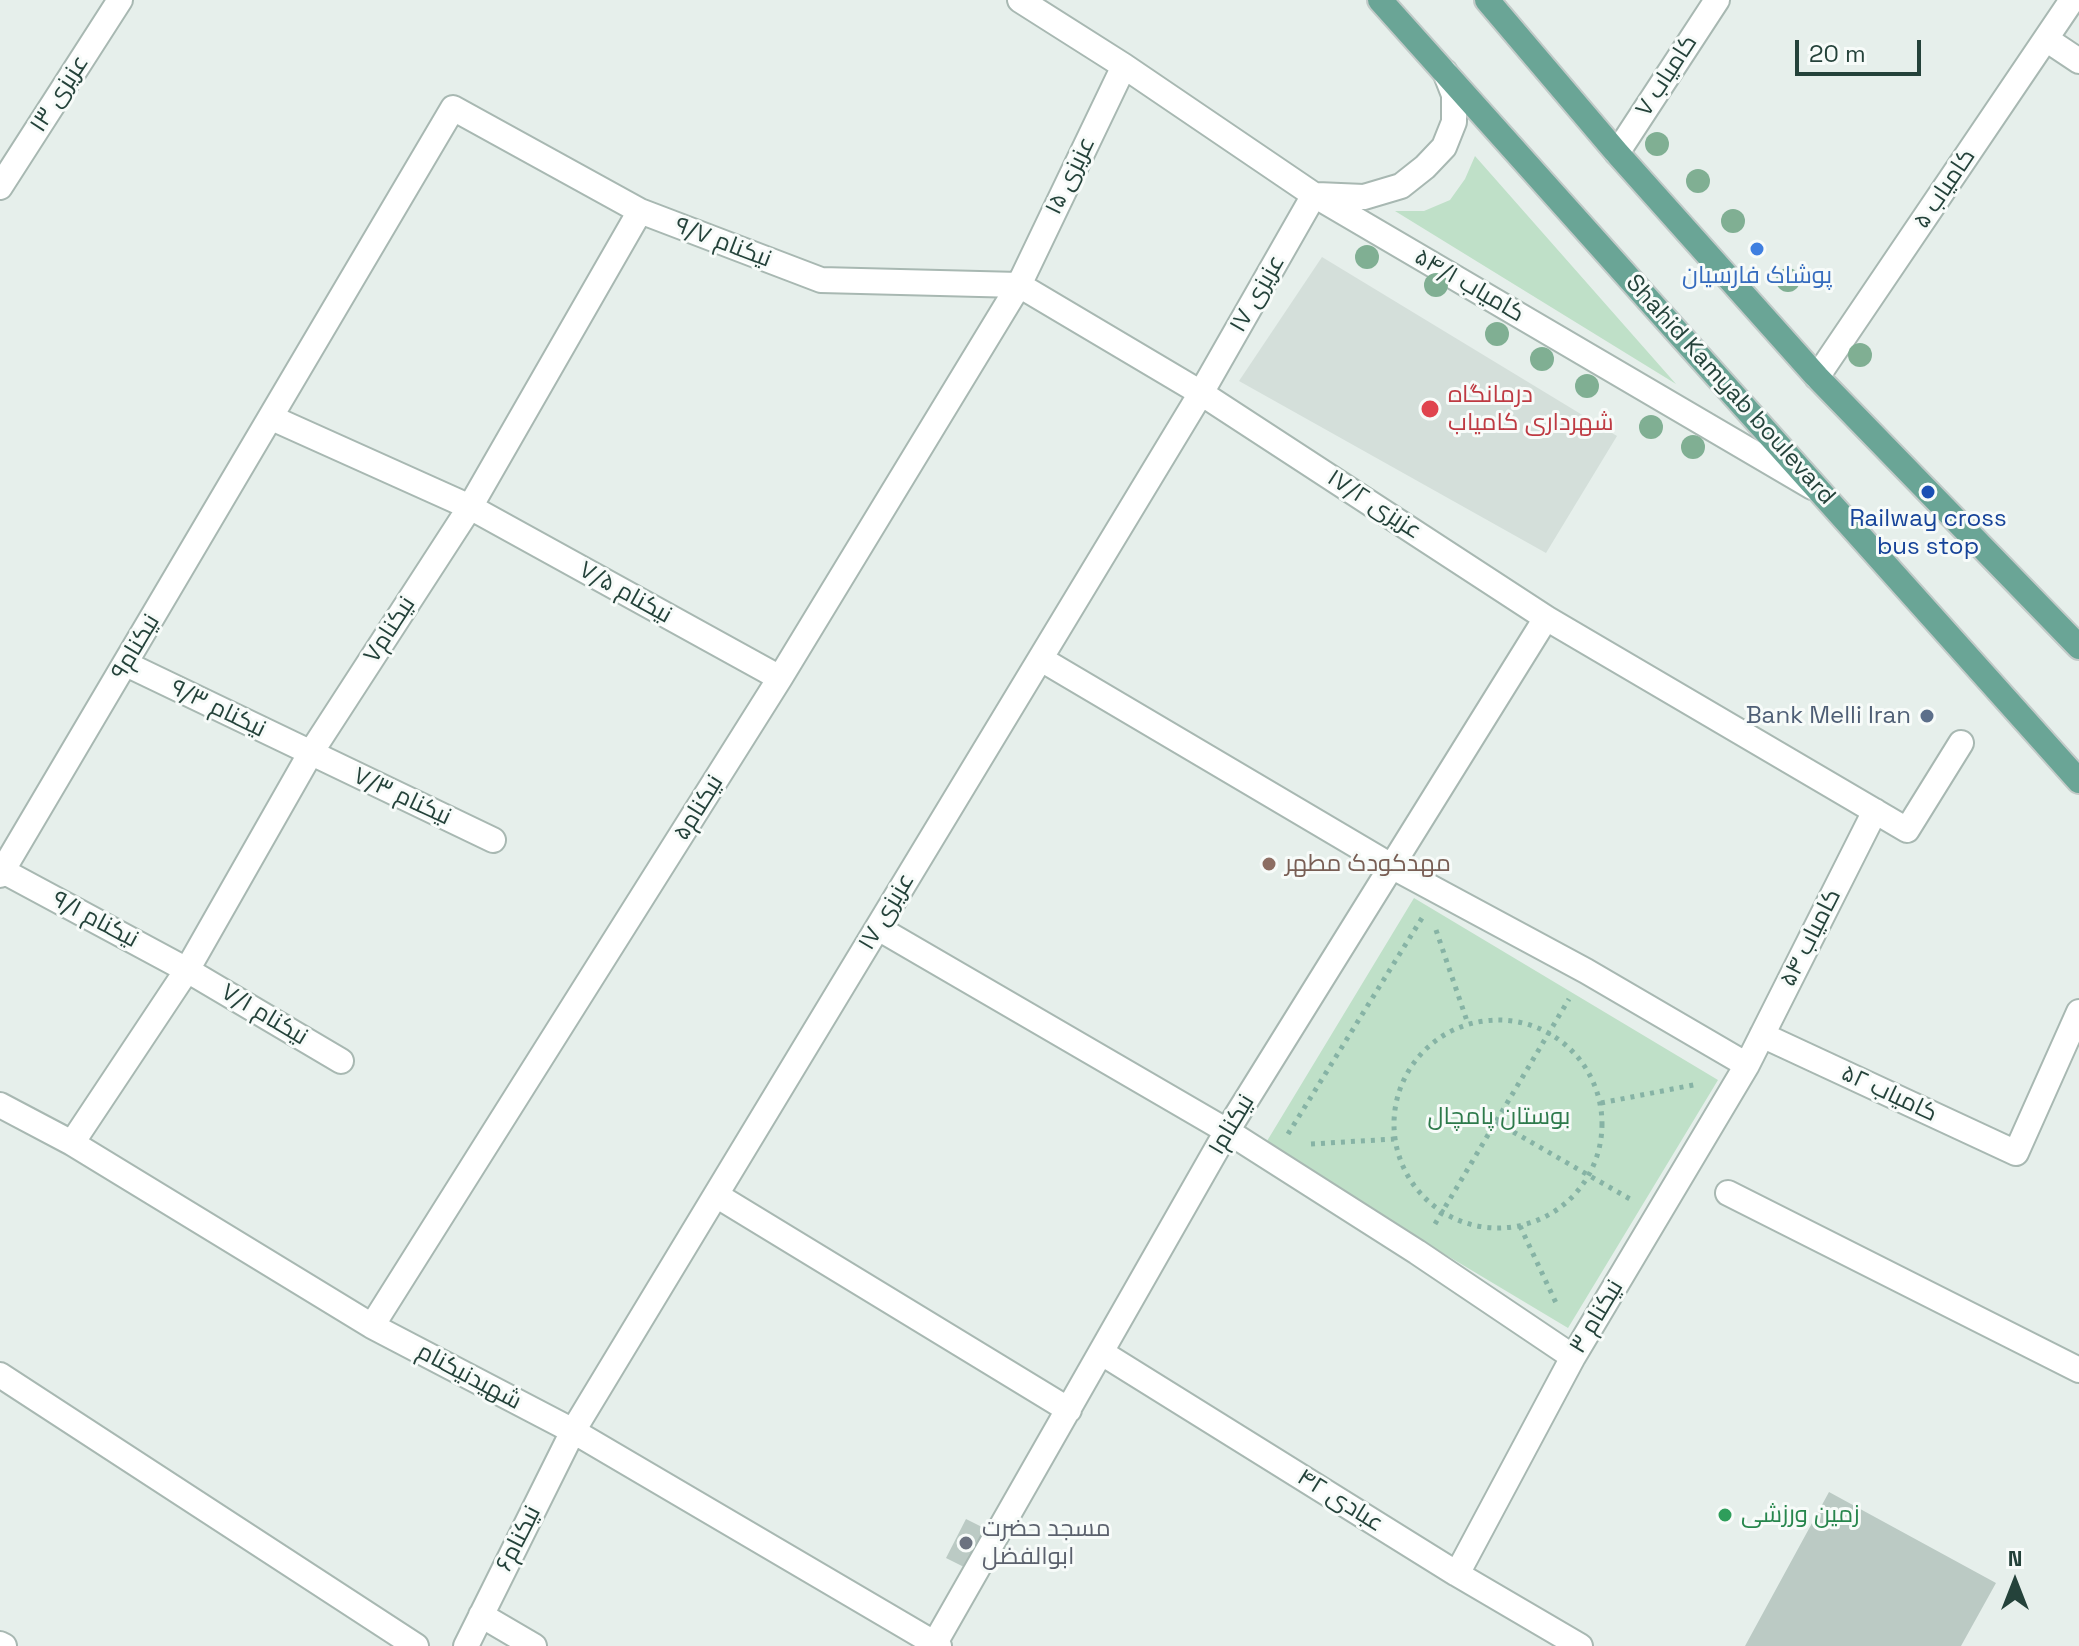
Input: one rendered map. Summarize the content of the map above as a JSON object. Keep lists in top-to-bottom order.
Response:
{
  "streets": {
    "main road": ["Shahid Kamyab boulevard"],
    "street": [
      "کامیاب ۷",
      "عزیزی ۱۳",
      "عزیزی ۱۵",
      "کامیاب ۵",
      "نیکنام ۹/۷",
      "کامیاب ۵۴/۱",
      "عزیزی ۱۷",
      "عزیزی ۱۷/۲",
      "نیکنام ۷/۵",
      "نیکنام۷",
      "نیکنام۹",
      "نیکنام ۹/۳",
      "نیکنام ۷/۳",
      "نیکنام۵",
      "نیکنام ۹/۱",
      "کامیاب ۵۴",
      "نیکنام ۷/۱",
      "کامیاب ۵۲",
      "نیکنام۱",
      "نیکنام ۳",
      "شهیدنیکنام",
      "عبادی ۴۲",
      "نیکنام۶"
    ]
  },
  "crossings": [
    ["عزیزی ۱۵", "نیکنام ۹/۷"],
    ["عزیزی ۱۵", "کامیاب ۵۴/۱"],
    ["عزیزی ۱۵", "نیکنام۵"],
    ["نیکنام ۹/۷", "نیکنام۷"],
    ["نیکنام ۹/۷", "نیکنام۹"],
    ["نیکنام ۹/۷", "نیکنام۵"],
    ["کامیاب ۵۴/۱", "عزیزی ۱۷"],
    ["کامیاب ۵۴/۱", "Shahid Kamyab boulevard"],
    ["عزیزی ۱۷", "عزیزی ۱۷/۲"],
    ["عزیزی ۱۷", "شهیدنیکنام"],
    ["عزیزی ۱۷", "نیکنام۶"],
    ["عزیزی ۱۷/۲", "کامیاب ۵۴"],
    ["عزیزی ۱۷/۲", "نیکنام۱"],
    ["نیکنام ۷/۵", "نیکنام۷"],
    ["نیکنام ۷/۵", "نیکنام۵"],
    ["نیکنام۷", "نیکنام ۹/۳"],
    ["نیکنام۷", "نیکنام ۷/۳"],
    ["نیکنام۷", "نیکنام ۹/۱"],
    ["نیکنام۷", "نیکنام ۷/۱"],
    ["نیکنام۷", "شهیدنیکنام"],
    ["نیکنام۹", "نیکنام ۹/۳"],
    ["نیکنام۹", "نیکنام ۹/۱"],
    ["نیکنام ۹/۳", "نیکنام ۷/۳"],
    ["نیکنام۵", "شهیدنیکنام"],
    ["نیکنام ۹/۱", "نیکنام ۷/۱"],
    ["کامیاب ۵۴", "کامیاب ۵۲"],
    ["کامیاب ۵۴", "نیکنام ۳"],
    ["نیکنام۱", "شهیدنیکنام"],
    ["نیکنام۱", "عبادی ۴۲"],
    ["نیکنام ۳", "عبادی ۴۲"],
    ["شهیدنیکنام", "نیکنام۶"]
  ],
  "parks": ["بوستان پامچال"],
  "places": [
    "پوشاک فارسیان",
    "درمانگاه شهرداری کامیاب",
    "Railway cross bus stop",
    "Bank Melli Iran",
    "مهدکودک مطهر",
    "زمین ورزشی",
    "مسجد حضرت ابوالفضل"
  ],
  "scale_bar": "20 m",
  "north": "top"
}
